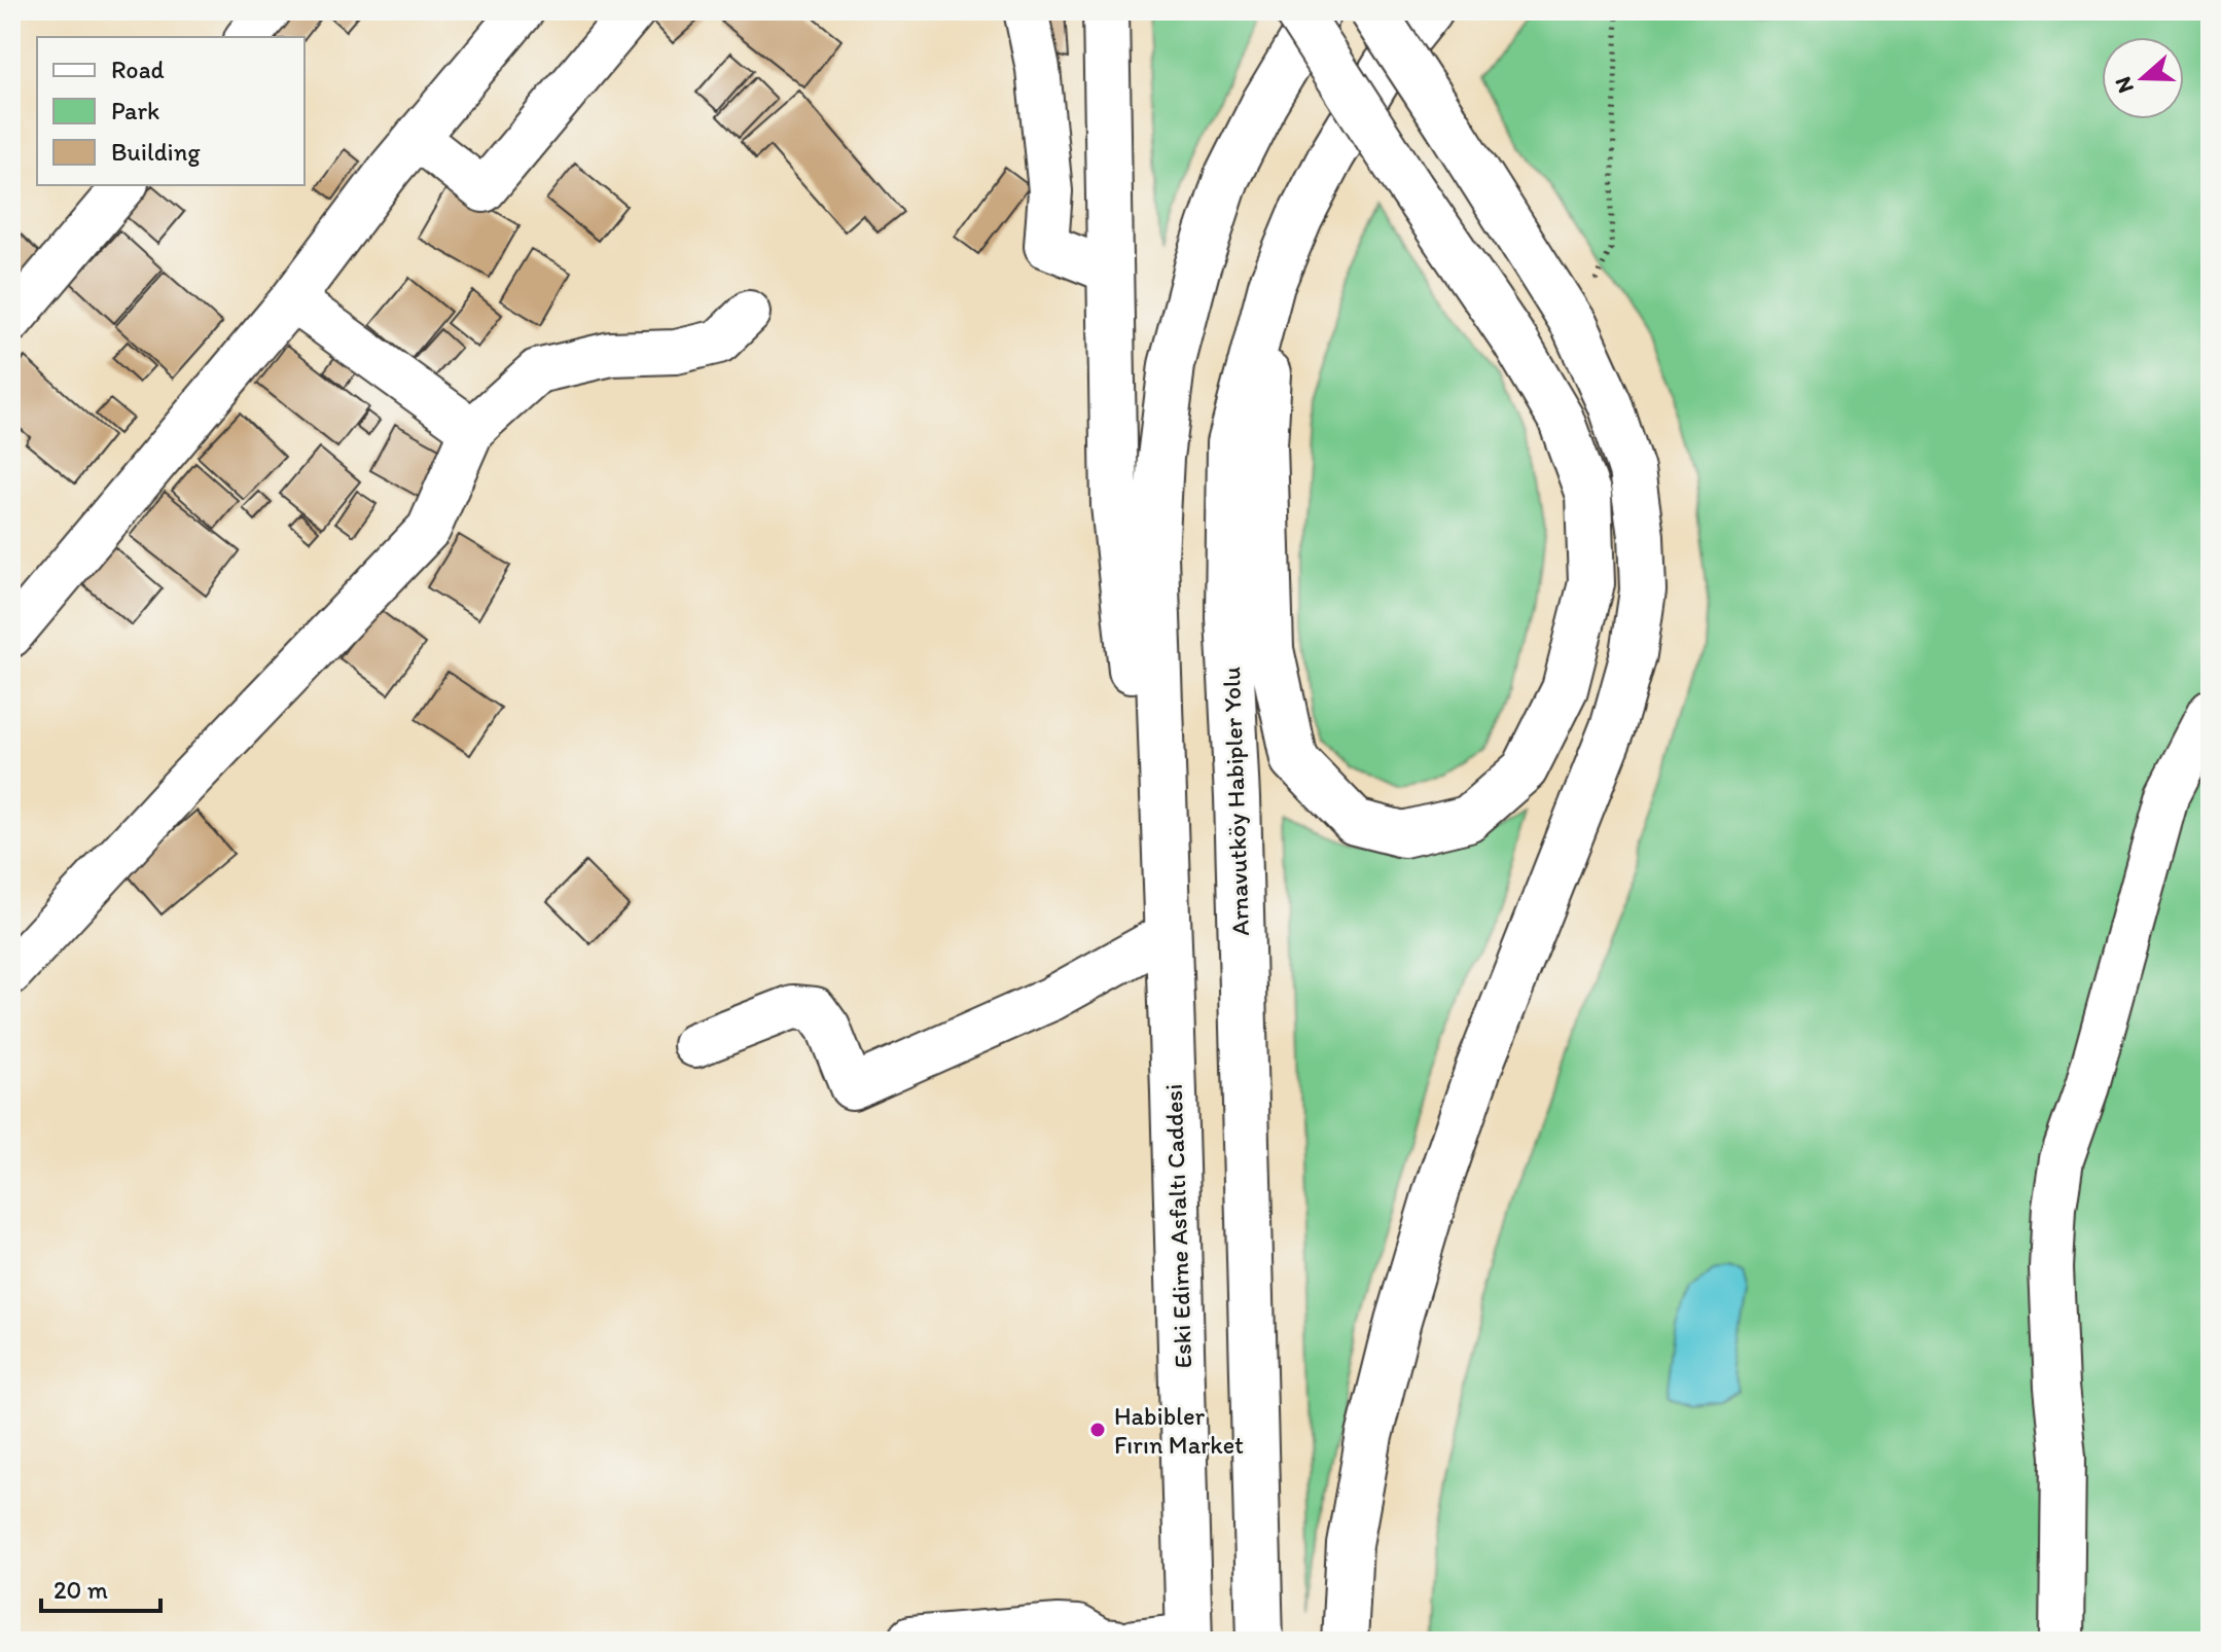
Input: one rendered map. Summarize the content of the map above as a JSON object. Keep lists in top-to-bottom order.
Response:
{
  "streets": {
    "highway": ["Arnavutköy Habipler Yolu", "Eski Edirne Asfaltı Caddesi"]
  },
  "places": ["Habibler Fırın Market"],
  "legend": ["Road", "Park", "Building"],
  "scale_bar": "20 m",
  "north": "left"
}
